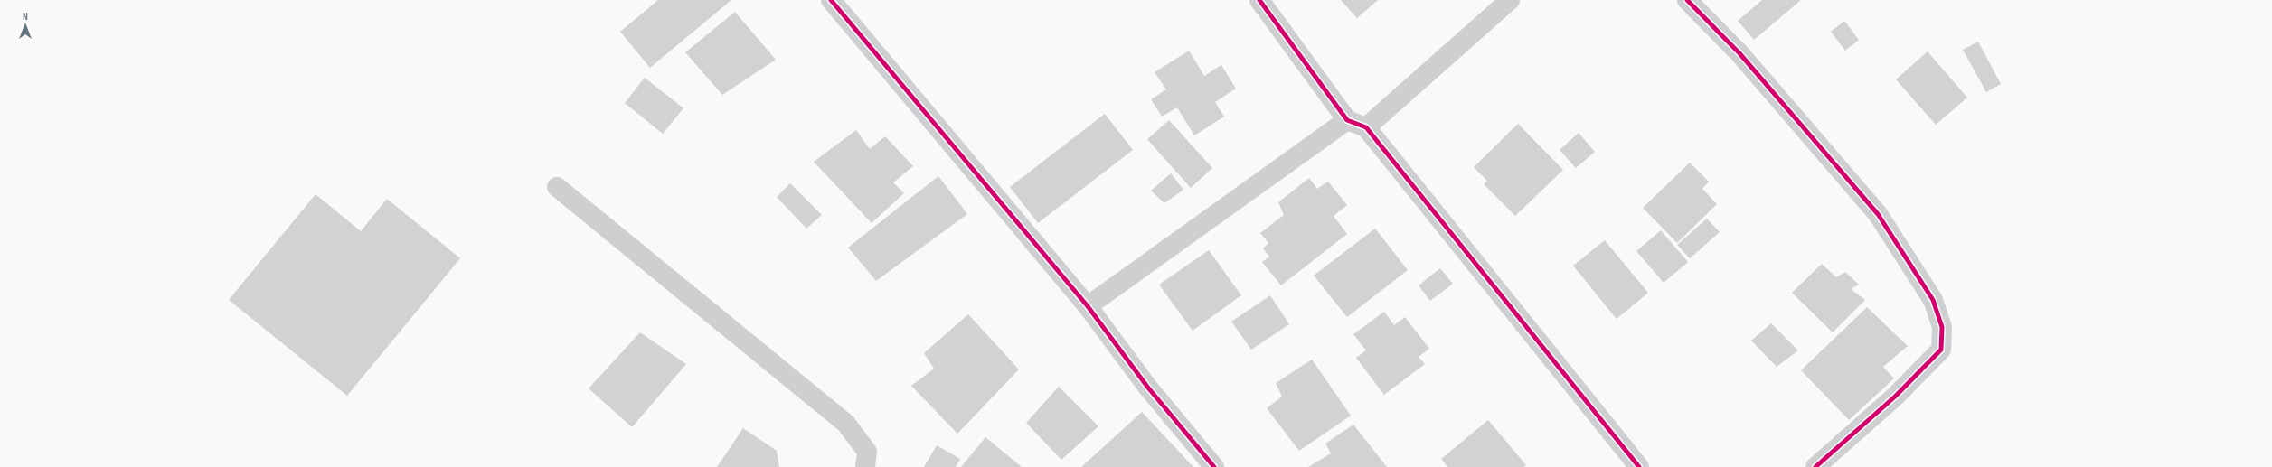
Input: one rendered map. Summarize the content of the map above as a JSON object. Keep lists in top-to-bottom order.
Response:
{
  "north": "top"
}
